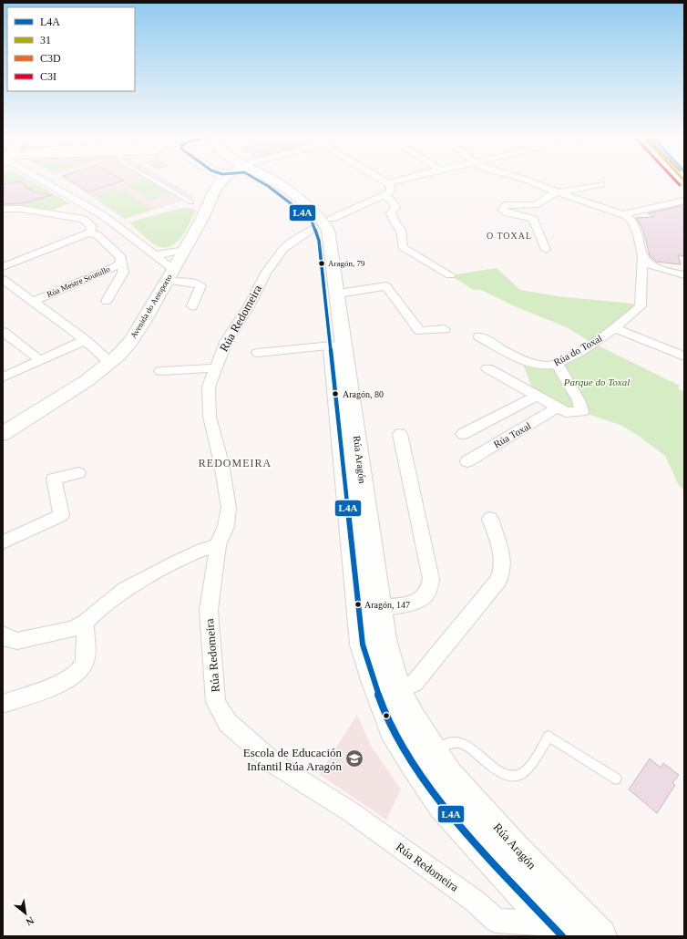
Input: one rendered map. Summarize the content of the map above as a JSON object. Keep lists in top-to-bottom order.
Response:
{
  "streets": {
    "main road": ["Avenida do Aeroporto", "Rúa Aragón"],
    "street": [
      "Rúa Mestre Soutullo",
      "Rúa Redomeira",
      "Rúa do Toxal",
      "Rúa Toxal"
    ]
  },
  "crossings": [
    ["Rúa Mestre Soutullo", "Avenida do Aeroporto"],
    ["Rúa Redomeira", "Rúa Aragón"]
  ],
  "districts": ["O TOXAL", "REDOMEIRA"],
  "parks": ["Parque do Toxal"],
  "places": {
    "other": ["Aragón, 79", "Aragón, 80", "Aragón, 147"],
    "school or university": ["Escola de Educación Infantil Rúa Aragón"]
  },
  "lines": ["transit line L4A", "transit line 31", "transit line C3I"],
  "legend": [
    "L4A",
    "31",
    "C3D",
    "C3I"
  ],
  "north": "bottom right"
}
